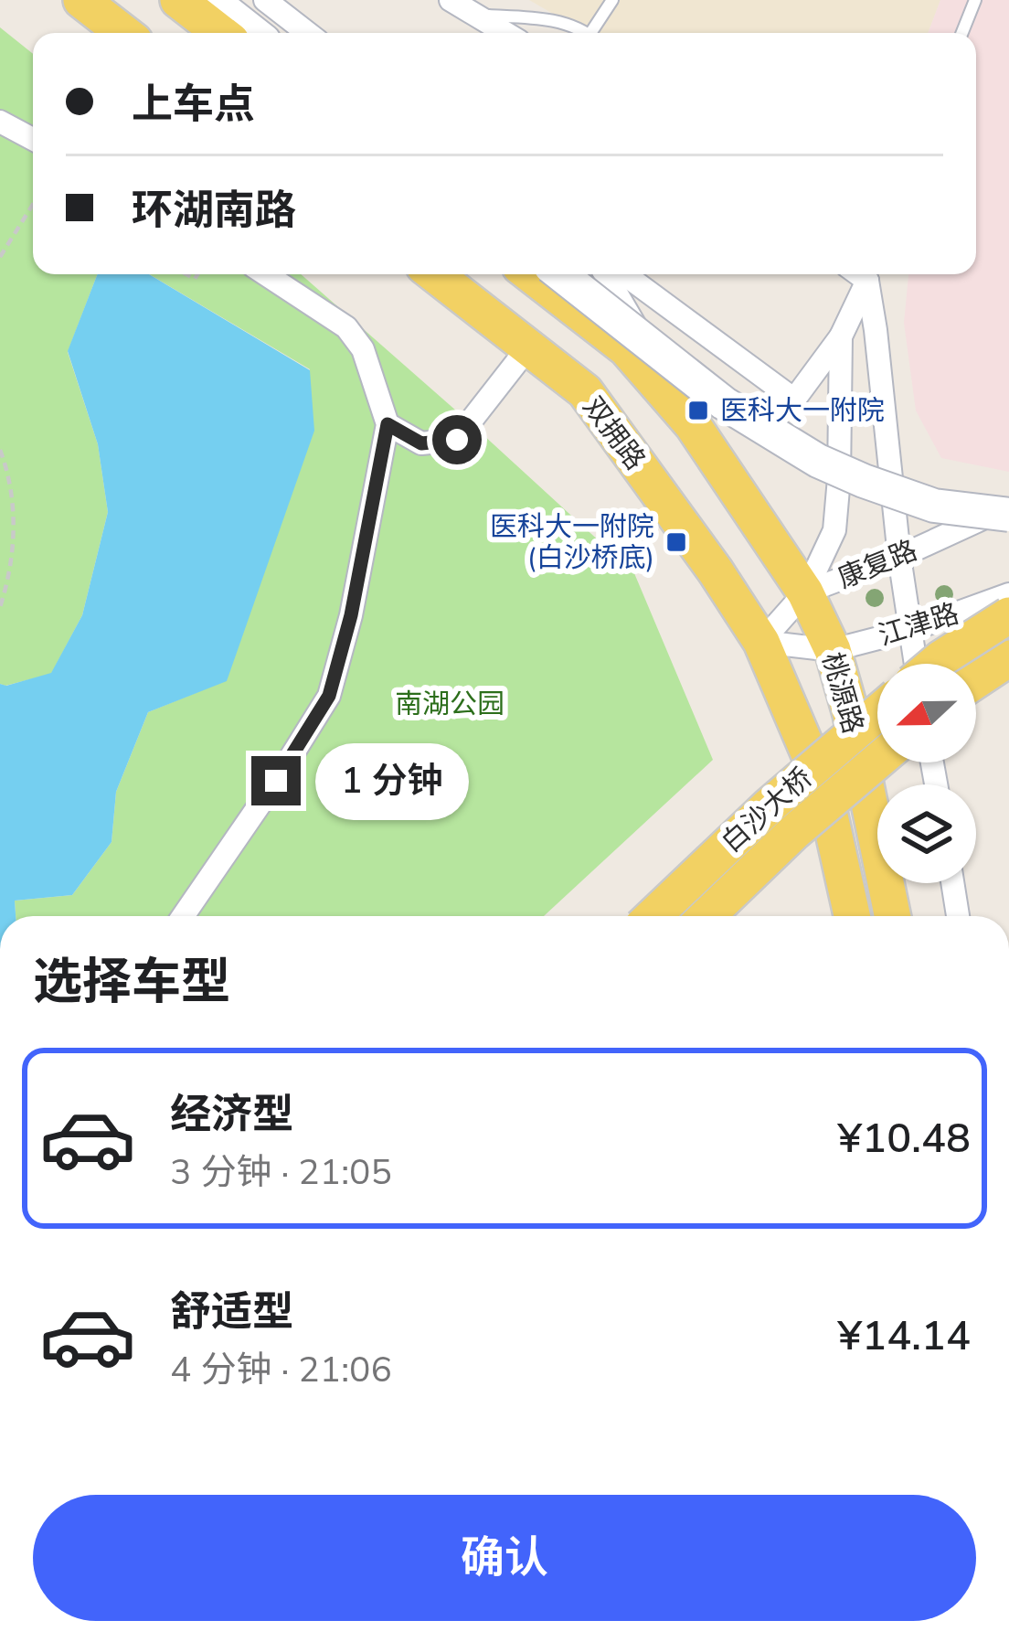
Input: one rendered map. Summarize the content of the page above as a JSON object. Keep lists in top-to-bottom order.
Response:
{
  "streets": {
    "main road": ["双拥路", "桃源路", "白沙大桥"],
    "street": ["康复路", "江津路"]
  },
  "crossings": [
    ["双拥路", "康复路"],
    ["双拥路", "江津路"],
    ["双拥路", "桃源路"],
    ["康复路", "江津路"],
    ["康复路", "桃源路"],
    ["江津路", "桃源路"]
  ],
  "parks": ["南湖公园"],
  "places": {
    "transit": ["医科大一附院", "医科大一附院 (白沙桥底)"]
  },
  "north": "left",
  "page": {
    "banner": ["上车点", "环湖南路"],
    "bubble": "1 分钟",
    "heading": "选择车型",
    "list": [
      {
        "name": "经济型",
        "note": "3 分钟 · 21:05",
        "value": "¥10.48"
      },
      {
        "name": "舒适型",
        "note": "4 分钟 · 21:06",
        "value": "¥14.14"
      }
    ],
    "buttons": "确认"
  }
}
